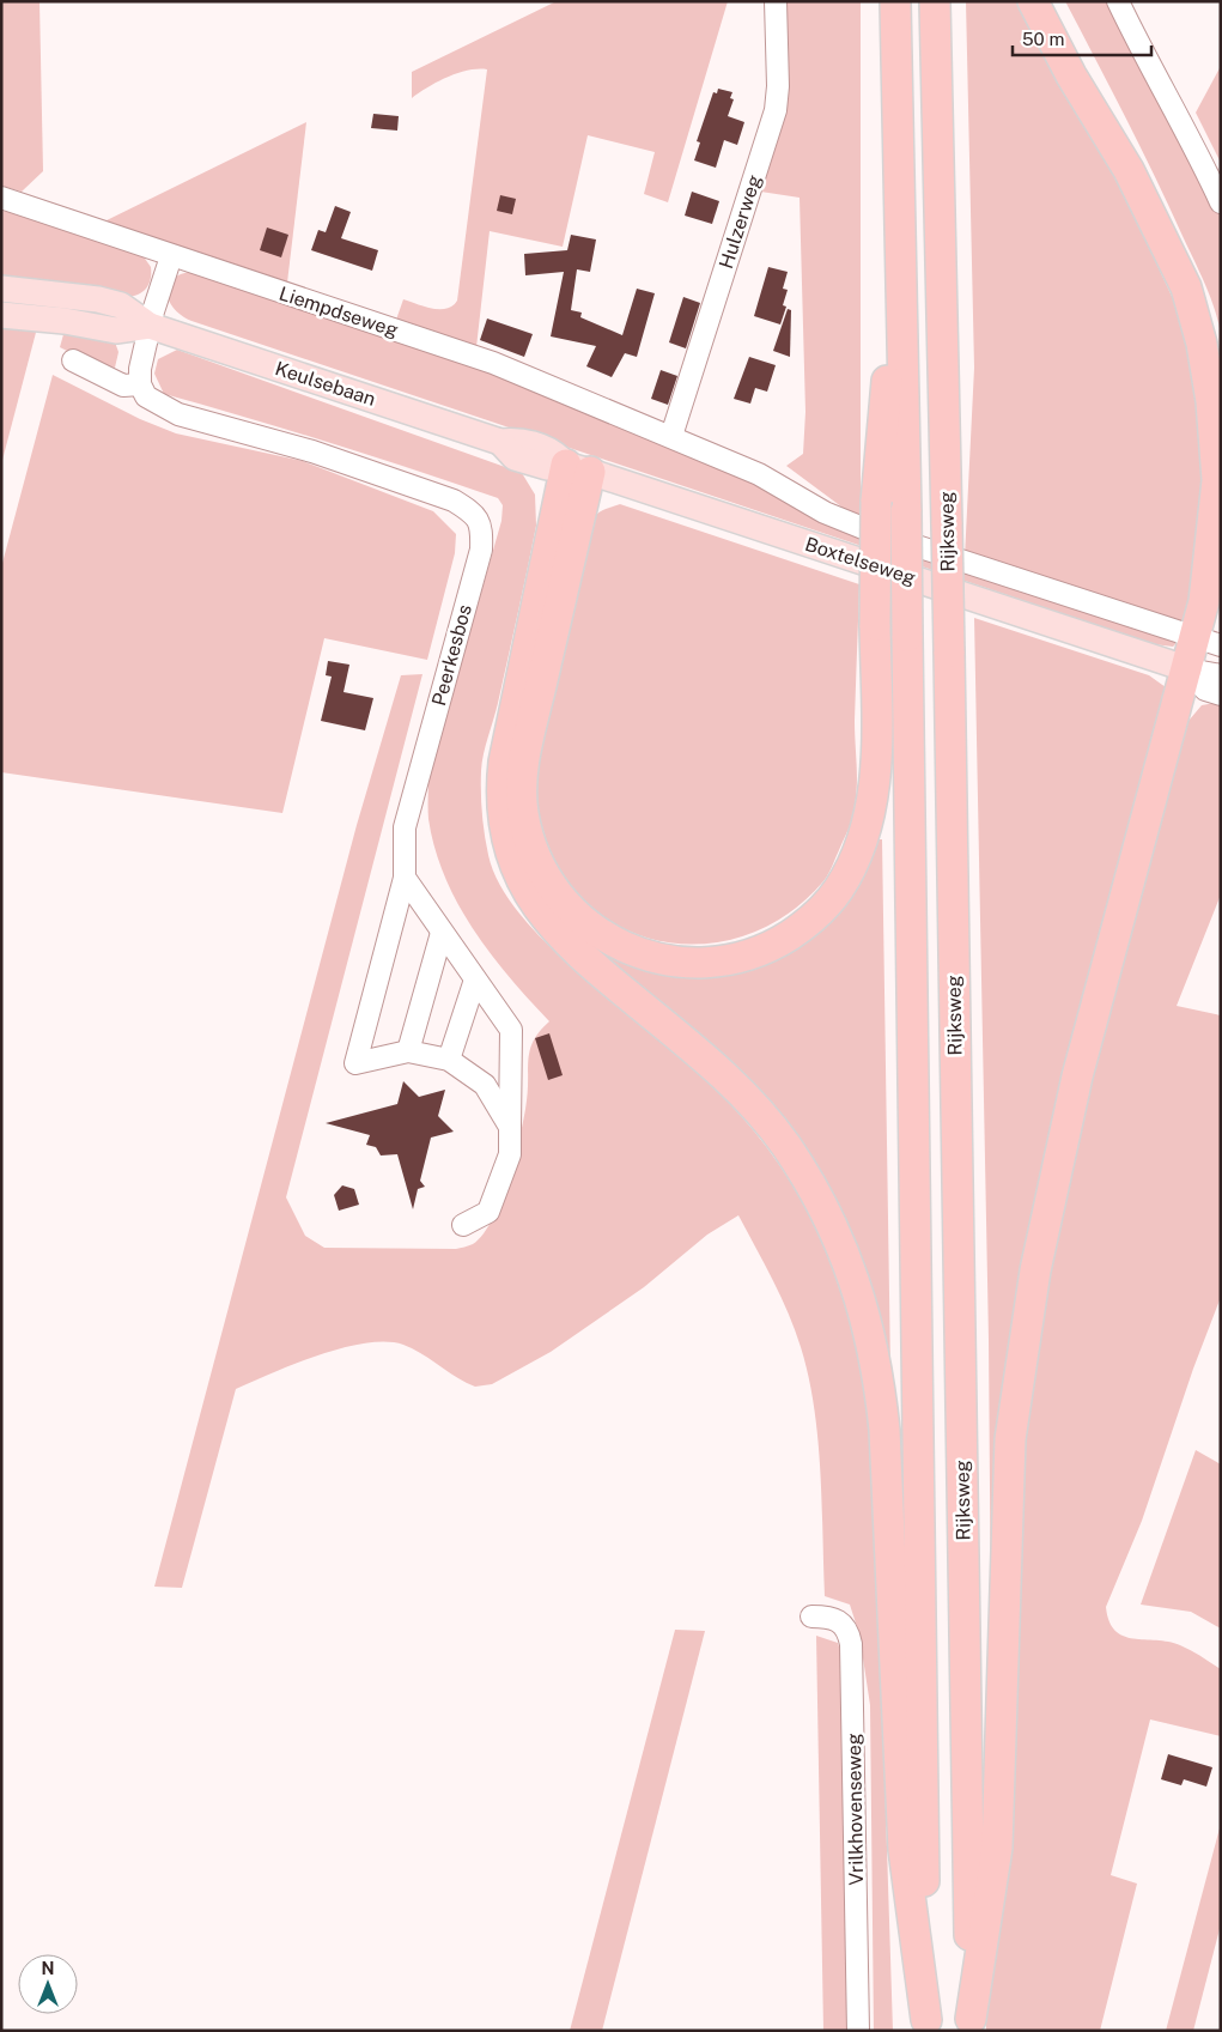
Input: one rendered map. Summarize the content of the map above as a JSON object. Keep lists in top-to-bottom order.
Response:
{
  "streets": {
    "highway": ["Rijksweg"],
    "main road": ["Keulsebaan", "Boxtelseweg"],
    "street": [
      "Hulzerweg",
      "Liempdseweg",
      "Peerkesbos",
      "Vrilkhovenseweg"
    ]
  },
  "crossings": [
    ["Hulzerweg", "Liempdseweg"],
    ["Hulzerweg", "Boxtelseweg"],
    ["Liempdseweg", "Boxtelseweg"],
    ["Keulsebaan", "Boxtelseweg"]
  ],
  "scale_bar": "50 m",
  "north": "top"
}
